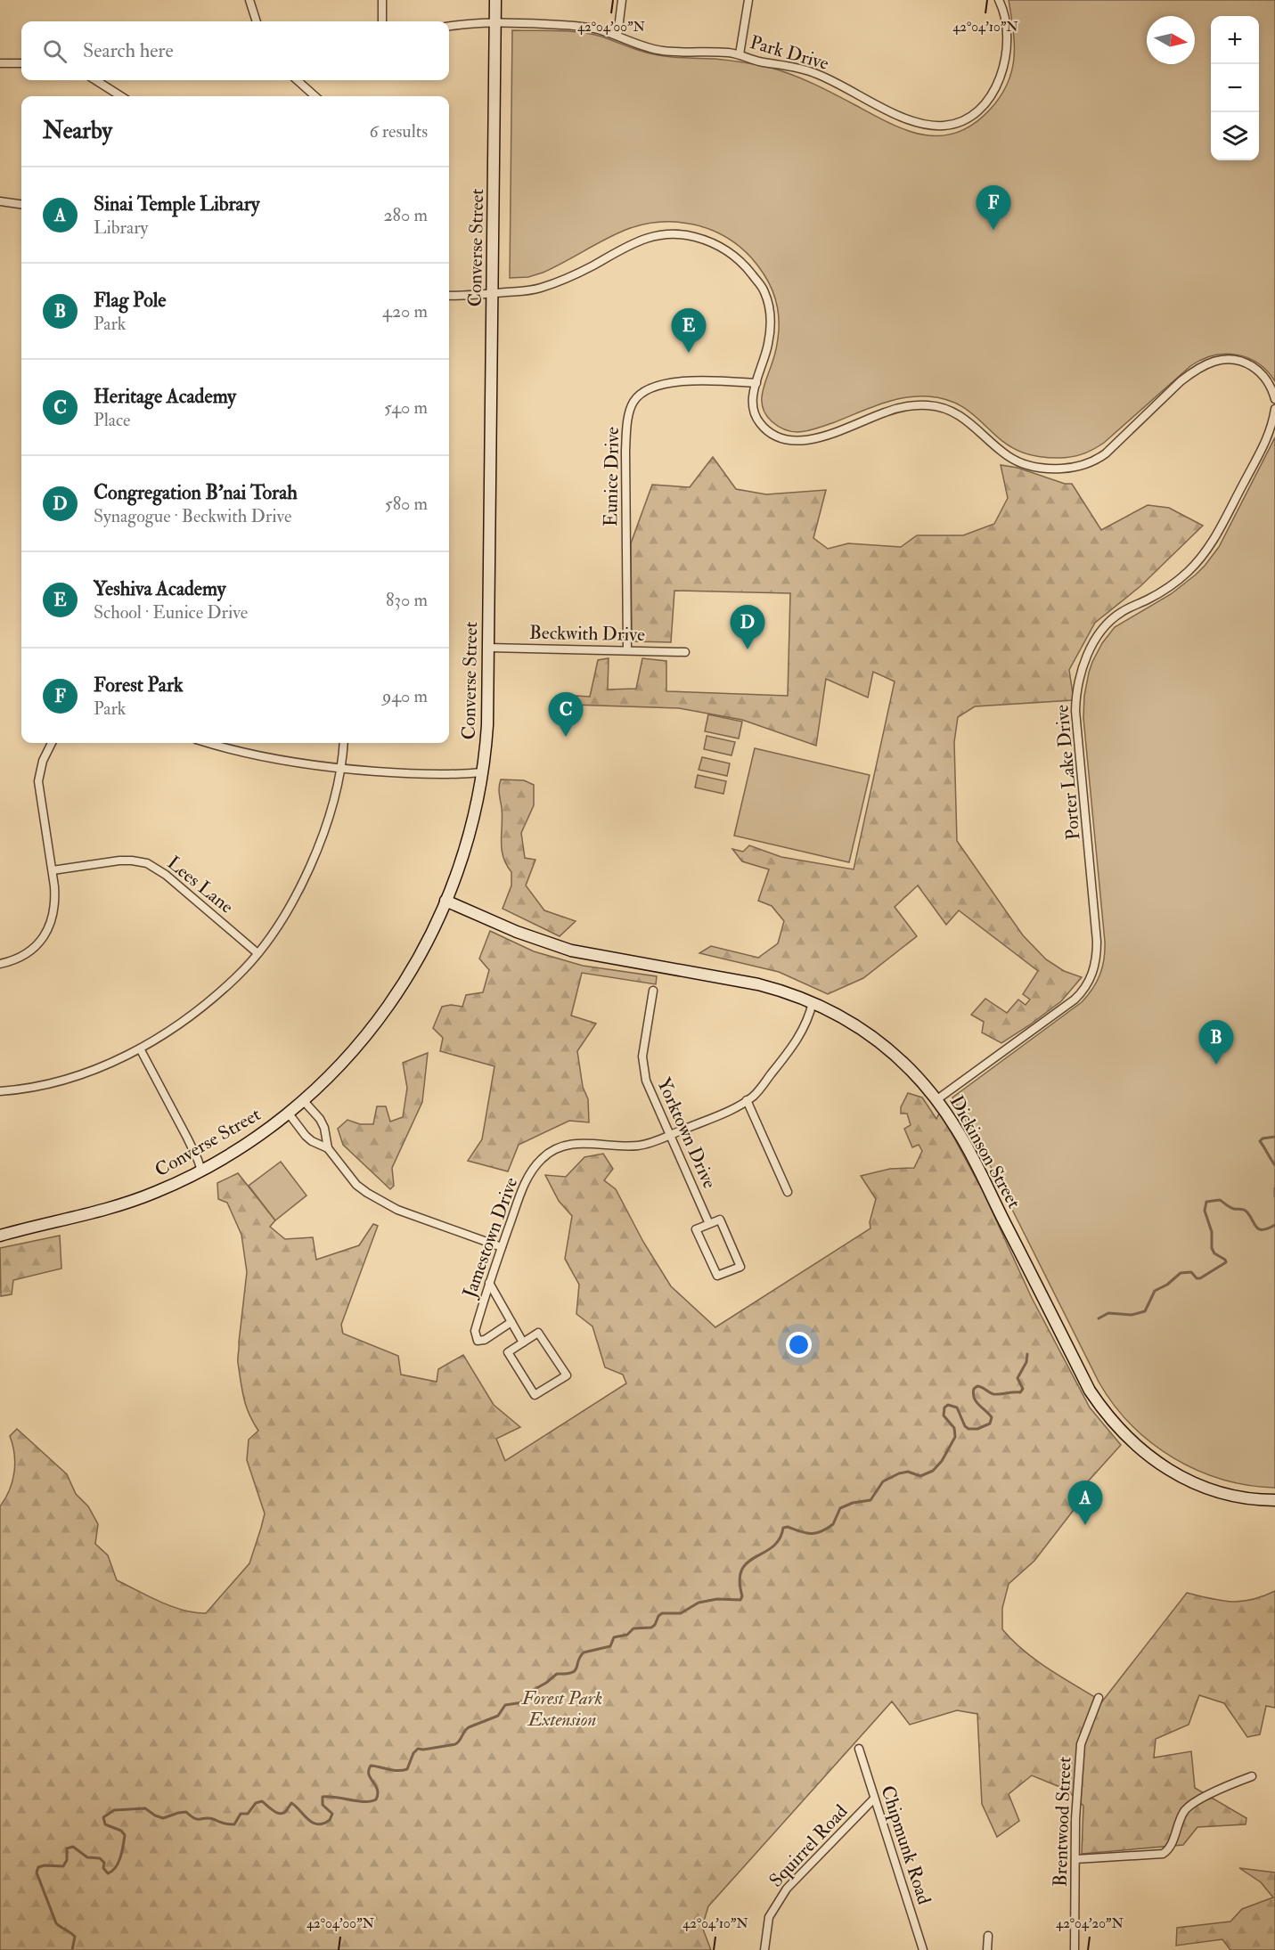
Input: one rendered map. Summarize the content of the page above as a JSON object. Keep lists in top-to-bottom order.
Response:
{
  "streets": {
    "main road": ["Converse Street", "Dickinson Street"],
    "street": [
      "Park Drive",
      "Eunice Drive",
      "Beckwith Drive",
      "Porter Lake Drive",
      "Lees Lane",
      "Yorktown Drive",
      "Jamestown Drive",
      "Brentwood Street",
      "Chipmunk Road",
      "Squirrel Road"
    ]
  },
  "crossings": [
    ["Park Drive", "Converse Street"],
    ["Converse Street", "Beckwith Drive"],
    ["Converse Street", "Dickinson Street"],
    ["Eunice Drive", "Beckwith Drive"],
    ["Porter Lake Drive", "Dickinson Street"],
    ["Yorktown Drive", "Jamestown Drive"],
    ["Dickinson Street", "Jamestown Drive"],
    ["Chipmunk Road", "Squirrel Road"]
  ],
  "parks": ["Forest Park Extension"],
  "north": "right",
  "page": {
    "map_buttons": ["+", "−"],
    "search": "Search here",
    "heading": ["Nearby", "6 results"],
    "list": [
      {
        "mark": "A",
        "name": "Sinai Temple Library",
        "note": "Library",
        "value": "280 m"
      },
      {
        "mark": "B",
        "name": "Flag Pole",
        "note": "Park",
        "value": "420 m"
      },
      {
        "mark": "C",
        "name": "Heritage Academy",
        "note": "Place",
        "value": "540 m"
      },
      {
        "mark": "D",
        "name": "Congregation B'nai Torah",
        "note": "Synagogue · Beckwith Drive",
        "value": "580 m"
      },
      {
        "mark": "E",
        "name": "Yeshiva Academy",
        "note": "School · Eunice Drive",
        "value": "830 m"
      },
      {
        "mark": "F",
        "name": "Forest Park",
        "note": "Park",
        "value": "940 m"
      }
    ],
    "pins": [
      "F",
      "E",
      "D",
      "C",
      "B",
      "A"
    ]
  },
  "coordinates": ["42°04'00\"N", "42°04'10\"N", "42°04'20\"N"]
}
